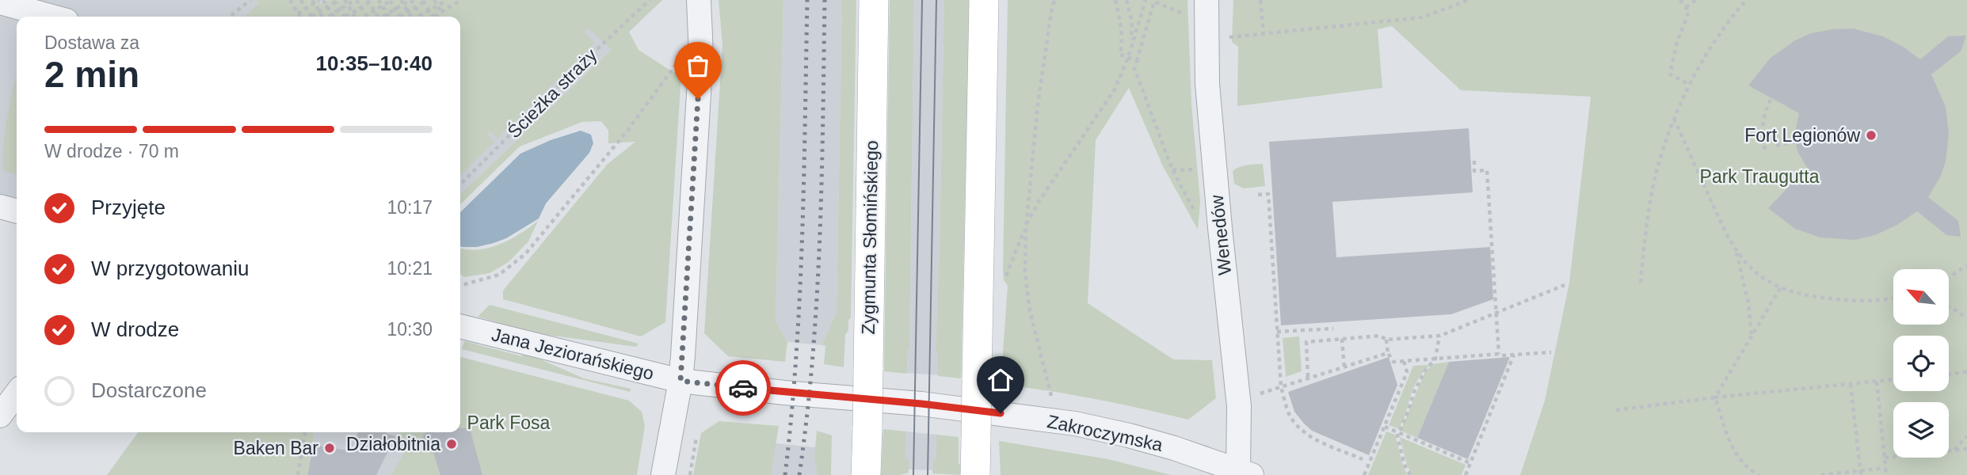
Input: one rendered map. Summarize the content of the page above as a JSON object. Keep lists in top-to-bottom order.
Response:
{
  "streets": {
    "main road": ["Zygmunta Słomińskiego"],
    "street": ["Wenedów", "Jana Jeziorańskiego", "Zakroczymska"],
    "path": ["Ścieżka straży"]
  },
  "crossings": [
    ["Wenedów", "Zakroczymska"],
    ["Jana Jeziorańskiego", "Zakroczymska"]
  ],
  "parks": ["Park Traugutta", "Park Fosa"],
  "places": ["Fort Legionów", "Działobitnia", "Baken Bar"],
  "north": "top left",
  "page": {
    "heading": ["2 min", "Dostawa za", "10:35–10:40"],
    "bar": "W drodze · 70 m",
    "list": [
      ["Przyjęte", "10:17"],
      ["W przygotowaniu", "10:21"],
      ["W drodze", "10:30"],
      "Dostarczone"
    ]
  }
}
